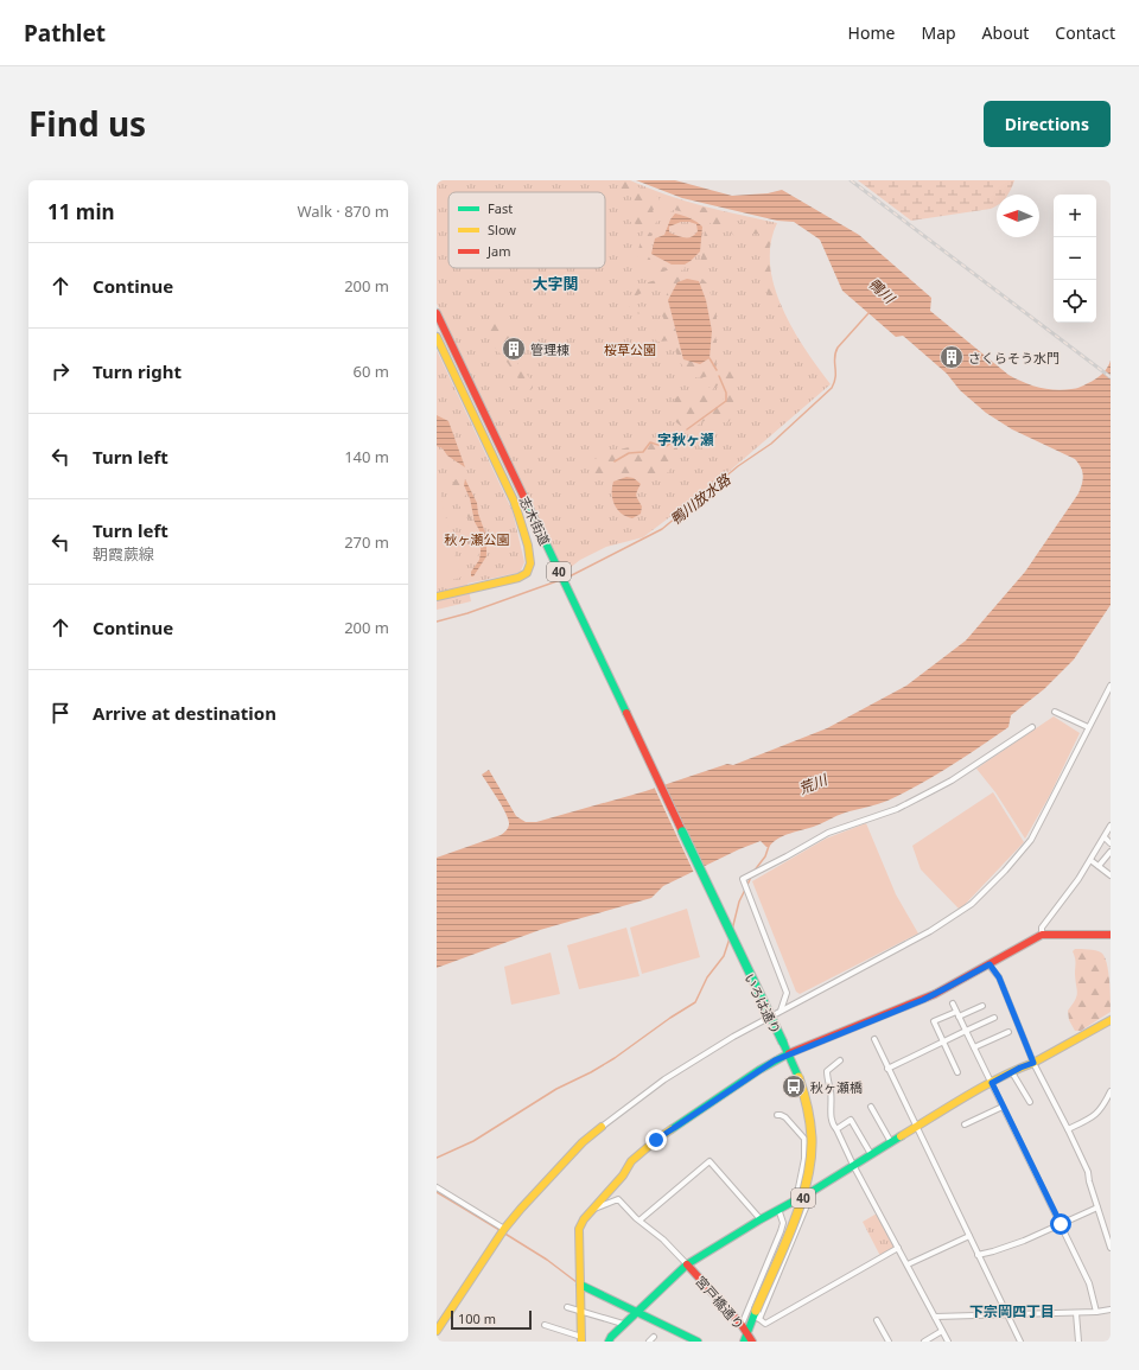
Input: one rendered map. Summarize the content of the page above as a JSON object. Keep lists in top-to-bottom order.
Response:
{
  "streets": {
    "street": [
      "志木街道",
      "40",
      "いろは通り",
      "宮戸橋通り"
    ]
  },
  "crossings": [
    ["志木街道", "いろは通り"],
    ["いろは通り", "宮戸橋通り"]
  ],
  "districts": ["大字関", "字秋ヶ瀬", "下宗岡四丁目"],
  "water": ["鴨川", "鴨川放水路", "荒川"],
  "parks": ["桜草公園", "秋ヶ瀬公園"],
  "places": {
    "building": ["管理棟", "さくらそう水門"],
    "bus stop": ["秋ヶ瀬橋"]
  },
  "legend": ["Fast", "Slow", "Jam"],
  "scale_bar": "100 m",
  "north": "left",
  "page": {
    "header": "Pathlet",
    "nav": [
      "Home",
      "Map",
      "About",
      "Contact"
    ],
    "title": "Find us",
    "buttons": "Directions",
    "heading": ["11 min", "Walk · 870 m"],
    "map_buttons": ["+", "−"],
    "list": [
      ["Continue", "200 m"],
      ["Turn right", "60 m"],
      ["Turn left", "140 m"],
      ["Turn left", "朝霞蕨線", "270 m"],
      ["Continue", "200 m"],
      "Arrive at destination"
    ],
    "scale": "100 m"
  }
}
